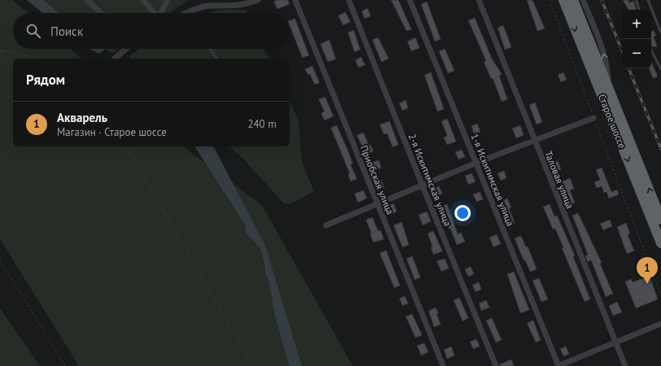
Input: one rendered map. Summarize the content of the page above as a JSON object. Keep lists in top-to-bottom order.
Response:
{
  "streets": {
    "highway": ["Старое шоссе"],
    "street": [
      "Приобская улица",
      "2-я Искитимская улица",
      "1-я Искитимская улица",
      "Таловая улица"
    ]
  },
  "page": {
    "map_buttons": ["+", "−"],
    "search": "Поиск",
    "heading": "Рядом",
    "list": [
      {
        "mark": "1",
        "name": "Акварель",
        "note": "Магазин · Старое шоссе",
        "value": "240 m"
      }
    ],
    "pins": "1"
  }
}
